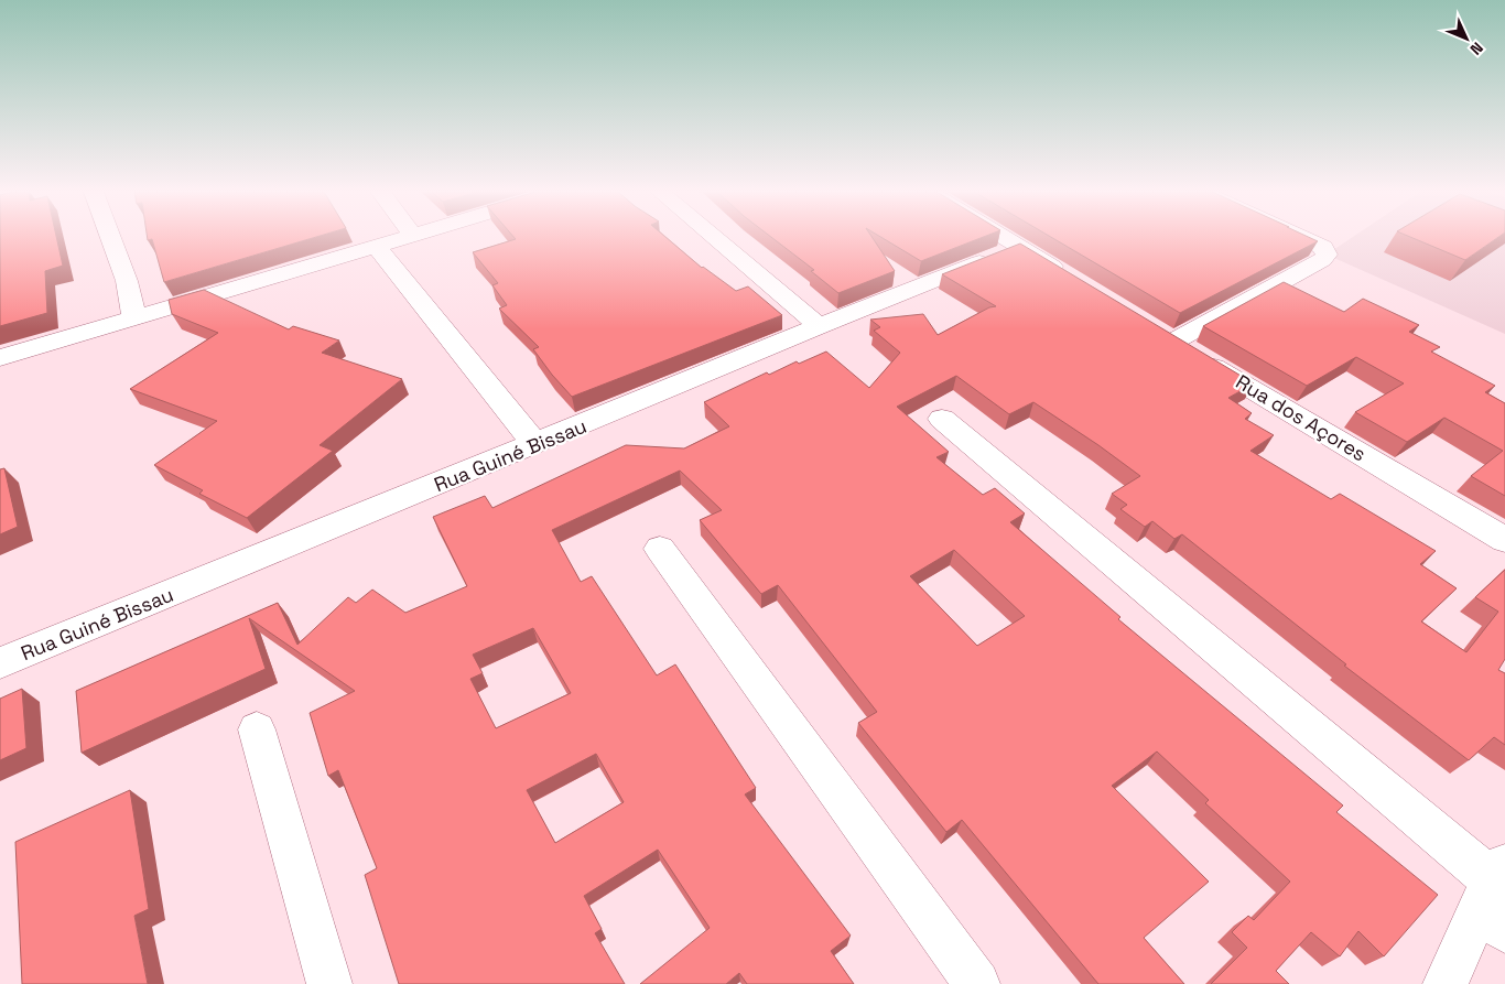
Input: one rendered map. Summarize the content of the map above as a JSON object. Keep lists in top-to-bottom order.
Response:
{
  "streets": {
    "street": ["Rua dos Açores", "Rua Guiné Bissau"]
  },
  "north": "bottom right"
}
